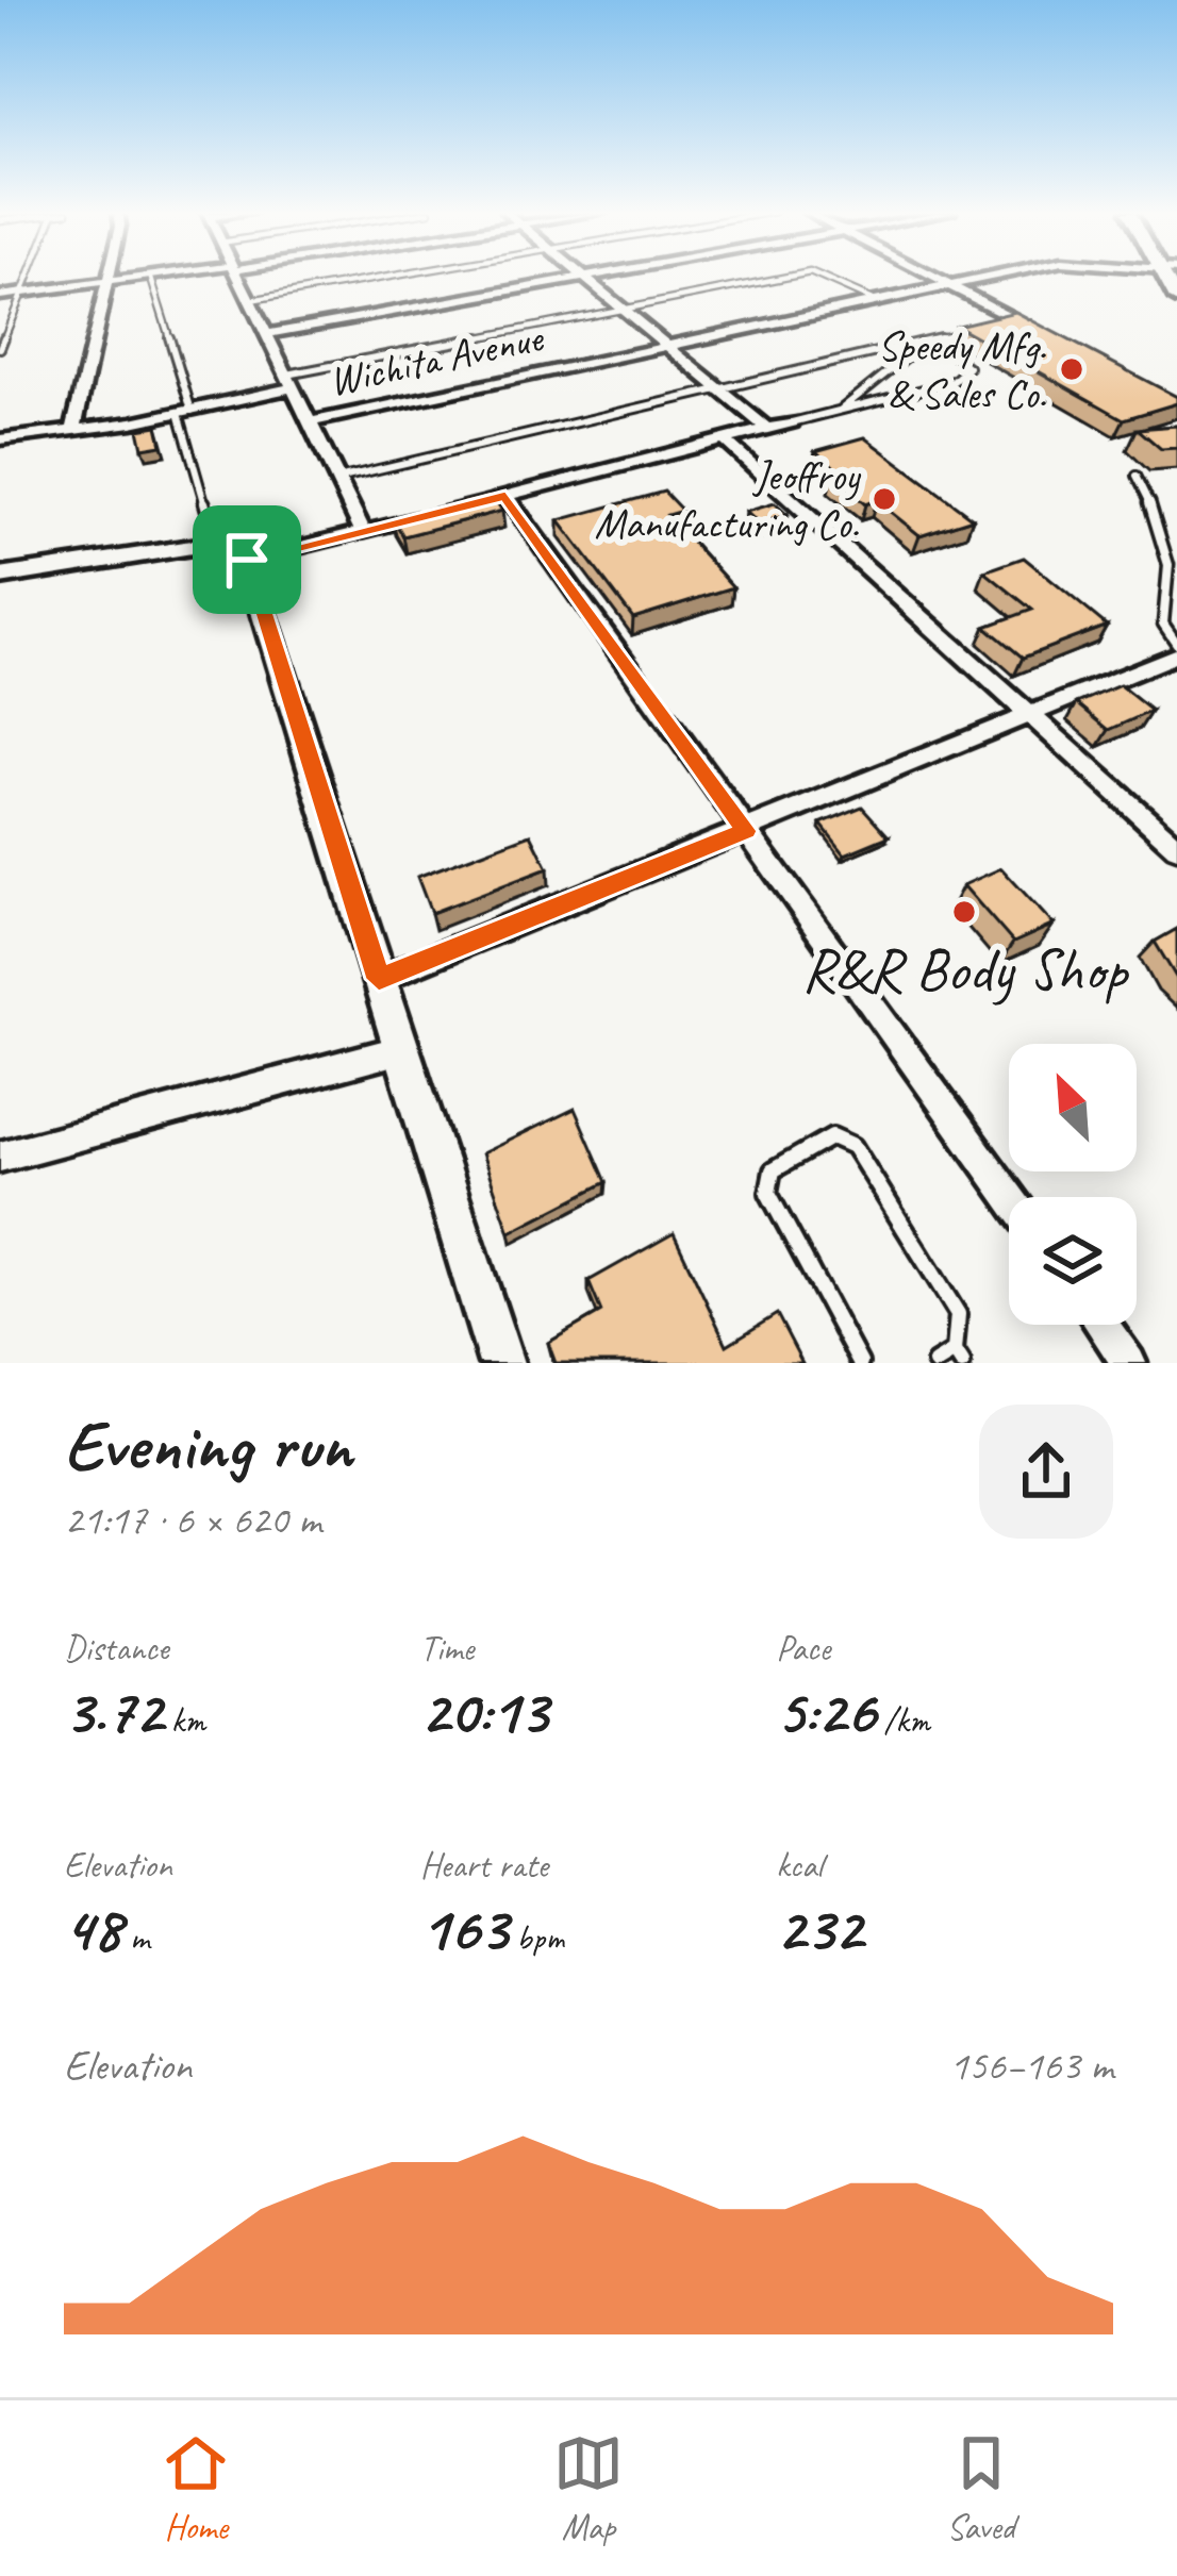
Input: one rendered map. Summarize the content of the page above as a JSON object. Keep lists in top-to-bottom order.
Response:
{
  "streets": {
    "street": ["Wichita Avenue"]
  },
  "places": ["Speedy Mfg. & Sales Co.", "Jeoffroy Manufacturing Co.", "R&R Body Shop"],
  "north": "top left",
  "page": {
    "heading": ["Evening run", "21:17 · 6 × 620 m"],
    "stats": [
      ["Distance", "3.72 km"],
      ["Time", "20:13"],
      ["Pace", "5:26 /km"],
      ["Elevation", "48 m"],
      ["Heart rate", "163 bpm"],
      ["kcal", "232"]
    ],
    "chart": ["Elevation", "156–163 m"],
    "tabs": ["Home", "Map", "Saved"]
  }
}
